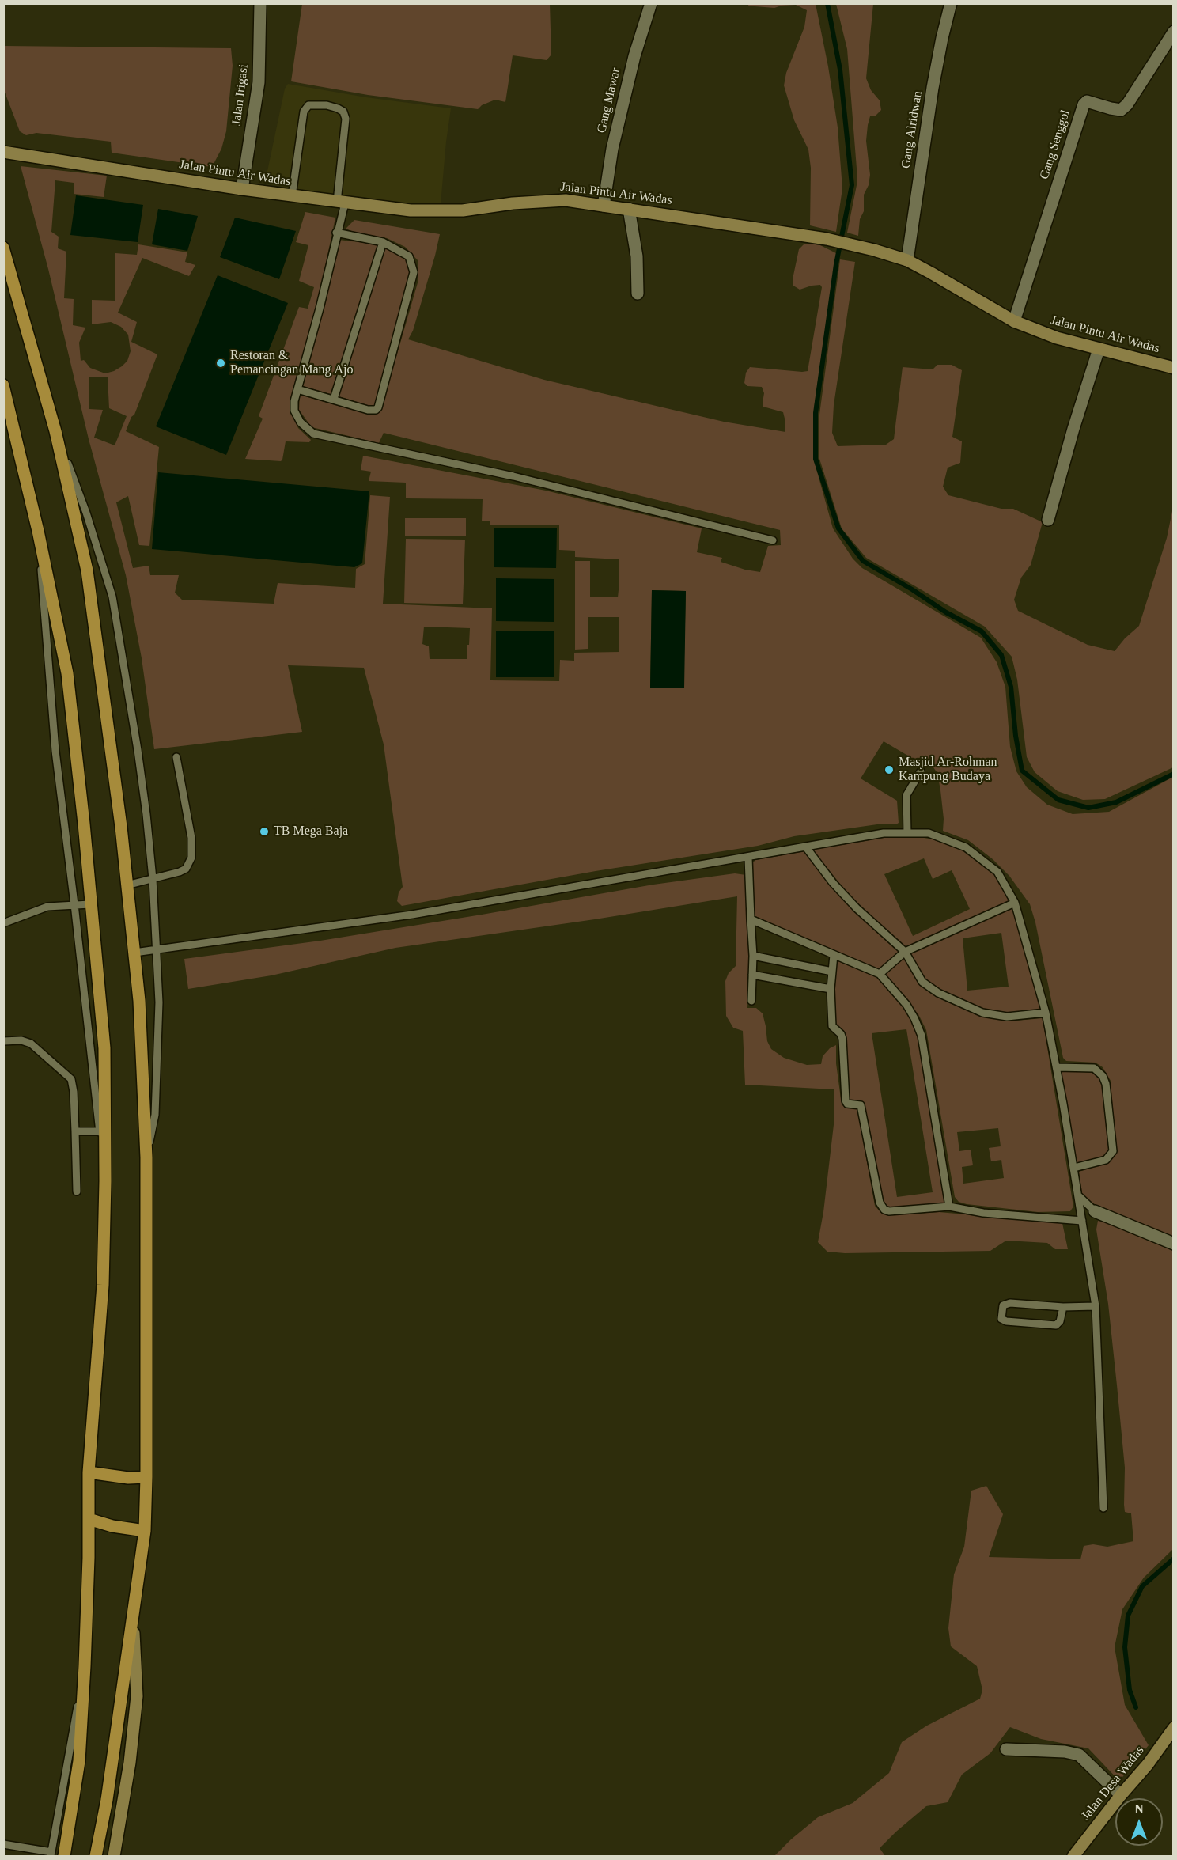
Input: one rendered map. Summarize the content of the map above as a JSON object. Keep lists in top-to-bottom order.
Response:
{
  "streets": {
    "main road": ["Jalan Pintu Air Wadas", "Jalan Desa Wadas"],
    "street": [
      "Jalan Irigasi",
      "Gang Mawar",
      "Gang Alridwan",
      "Gang Senggol"
    ]
  },
  "crossings": [
    ["Jalan Irigasi", "Jalan Pintu Air Wadas"],
    ["Gang Mawar", "Jalan Pintu Air Wadas"],
    ["Gang Alridwan", "Jalan Pintu Air Wadas"],
    ["Gang Senggol", "Jalan Pintu Air Wadas"]
  ],
  "places": ["Restoran & Pemancingan Mang Ajo", "Masjid Ar-Rohman Kampung Budaya", "TB Mega Baja"],
  "north": "top"
}
